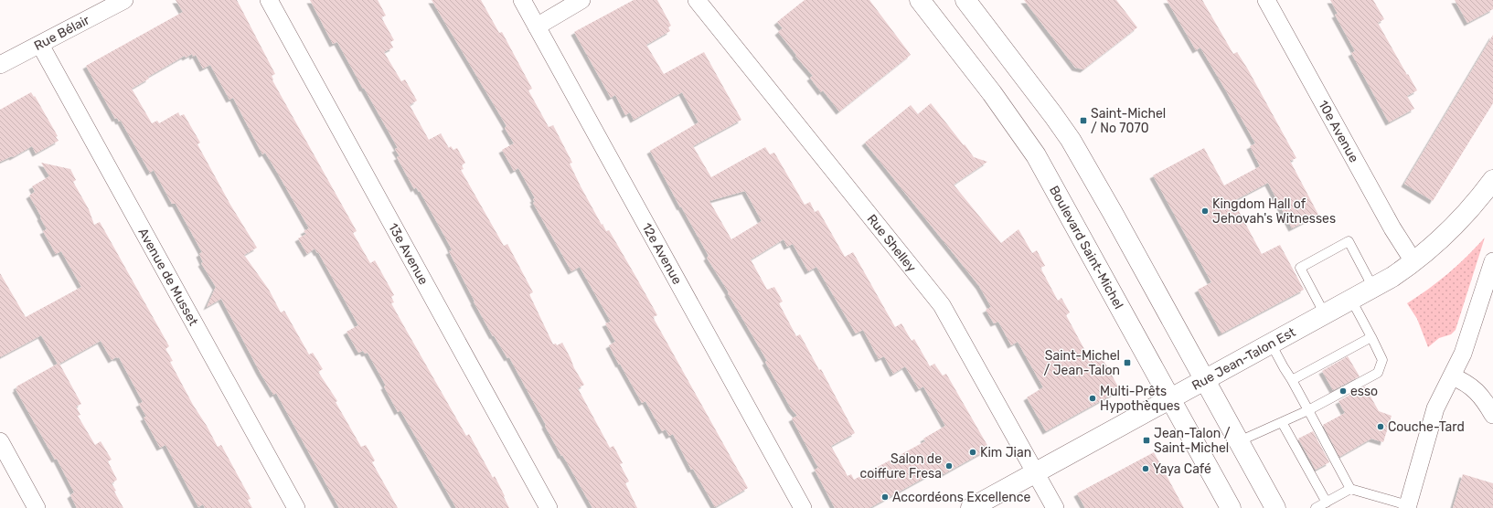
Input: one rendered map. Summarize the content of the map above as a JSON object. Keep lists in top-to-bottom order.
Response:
{
  "streets": {
    "main road": ["Boulevard Saint-Michel", "Rue Jean-Talon Est"],
    "street": [
      "Rue Bélair",
      "10e Avenue",
      "Rue Shelley",
      "13e Avenue",
      "12e Avenue",
      "Avenue de Musset"
    ]
  },
  "crossings": [
    ["Rue Bélair", "Avenue de Musset"],
    ["10e Avenue", "Rue Jean-Talon Est"],
    ["Rue Shelley", "Rue Jean-Talon Est"],
    ["Boulevard Saint-Michel", "Rue Jean-Talon Est"]
  ],
  "places": {
    "transit": ["Saint-Michel / No 7070", "Saint-Michel / Jean-Talon", "Jean-Talon / Saint-Michel"],
    "other": [
      "Kingdom Hall of Jehovah's Witnesses",
      "esso",
      "Multi-Prêts Hypothèques",
      "Couche-Tard",
      "Kim Jian",
      "Salon de coiffure Fresa",
      "Yaya Café",
      "Accordéons Excellence"
    ]
  }
}
